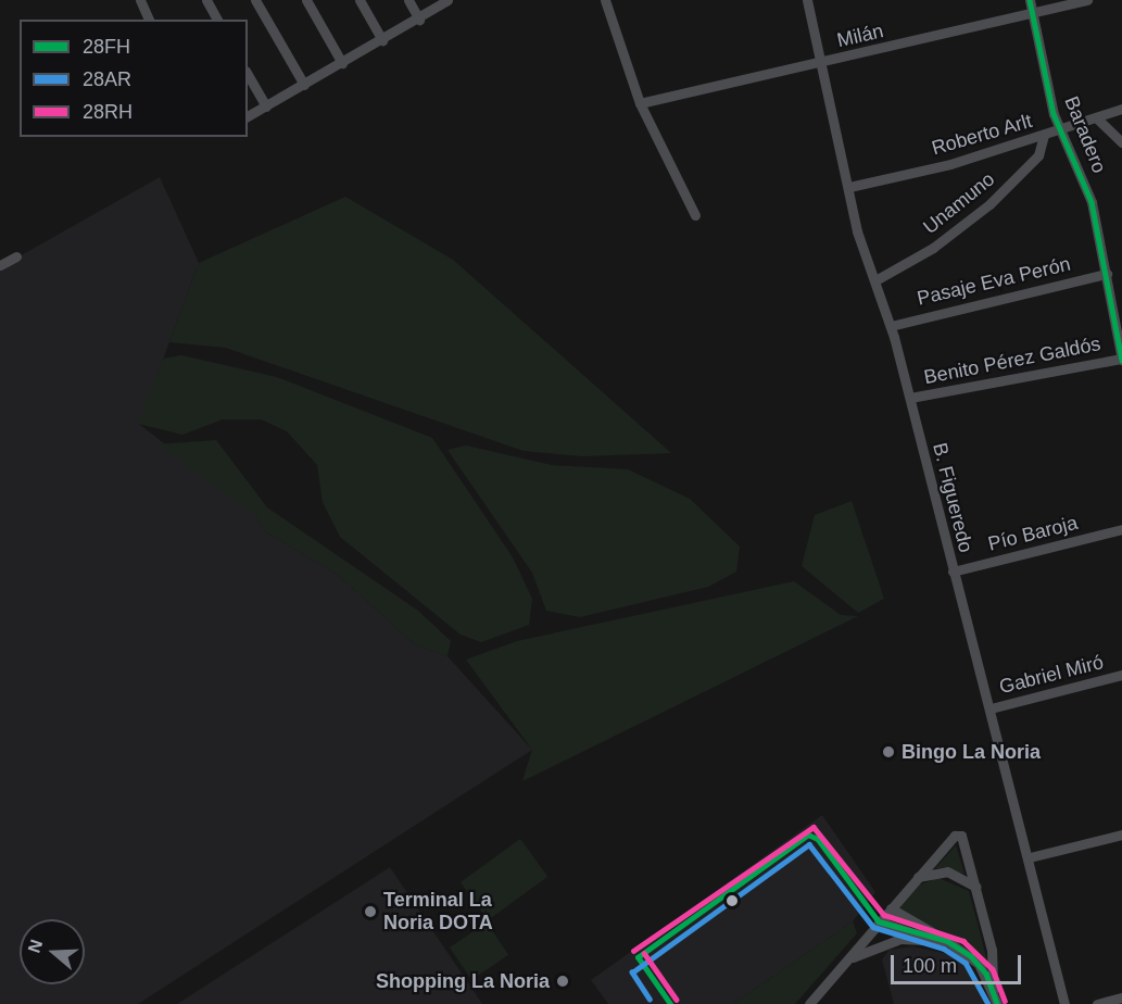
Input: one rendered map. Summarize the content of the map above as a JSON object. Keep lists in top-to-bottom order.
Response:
{
  "streets": {
    "street": [
      "Milán",
      "Roberto Arlt",
      "Baradero",
      "Unamuno",
      "Pasaje Eva Perón",
      "Benito Pérez Galdós",
      "B. Figueredo",
      "Pío Baroja",
      "Gabriel Miró"
    ]
  },
  "crossings": [
    ["Milán", "Baradero"],
    ["Milán", "B. Figueredo"],
    ["Roberto Arlt", "Baradero"],
    ["Roberto Arlt", "Unamuno"],
    ["Roberto Arlt", "B. Figueredo"],
    ["Baradero", "Pasaje Eva Perón"],
    ["Baradero", "Benito Pérez Galdós"],
    ["Unamuno", "B. Figueredo"],
    ["Pasaje Eva Perón", "B. Figueredo"],
    ["Benito Pérez Galdós", "B. Figueredo"],
    ["B. Figueredo", "Pío Baroja"],
    ["B. Figueredo", "Gabriel Miró"]
  ],
  "places": ["Bingo La Noria", "Terminal La Noria DOTA", "Shopping La Noria"],
  "lines": ["transit line 28FH", "transit line 28RH", "transit line 28AR"],
  "legend": ["28FH", "28AR", "28RH"],
  "scale_bar": "100 m",
  "north": "left"
}
